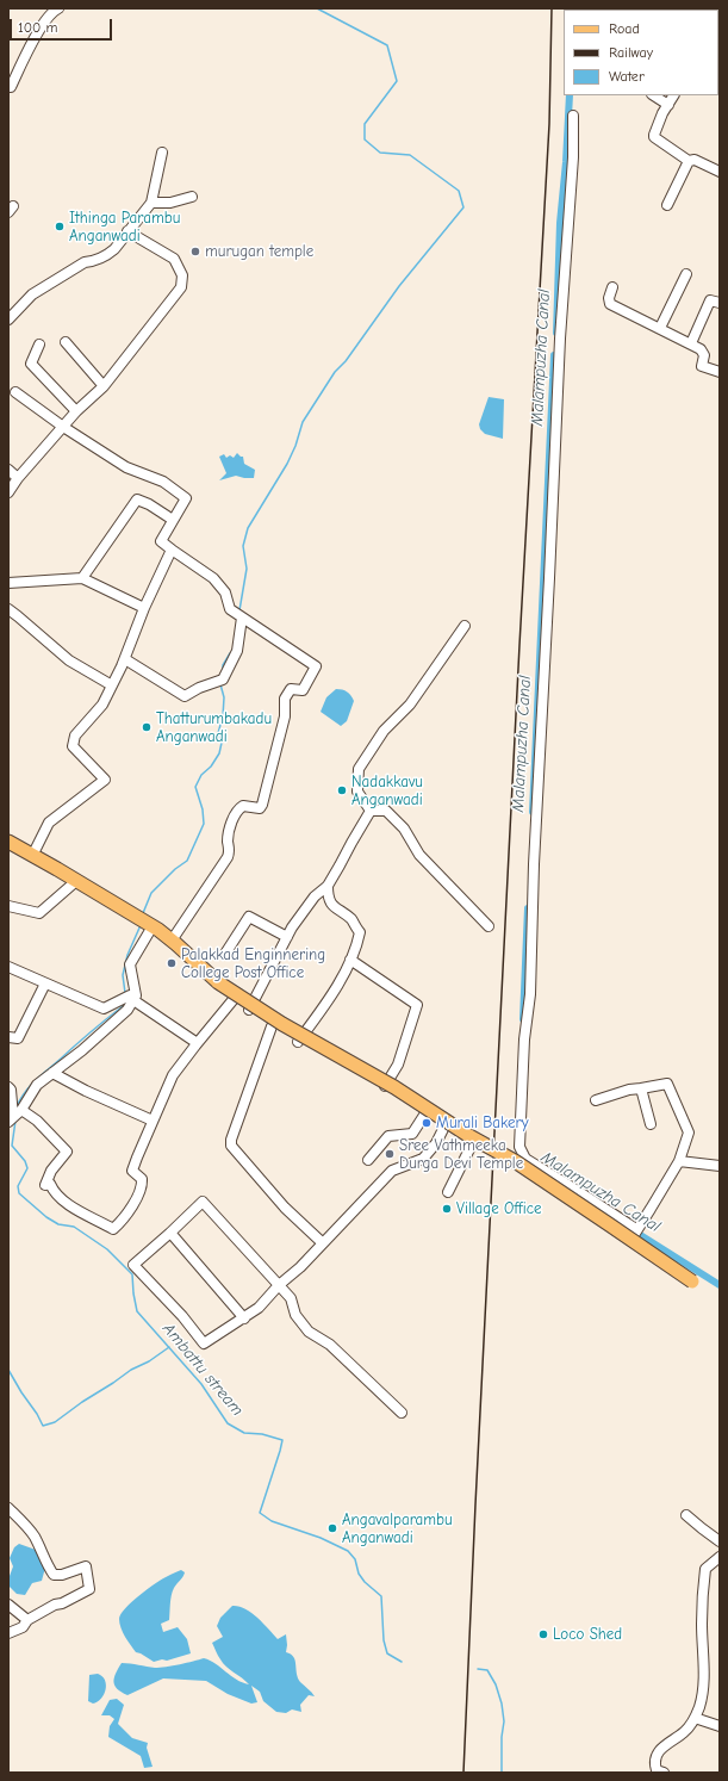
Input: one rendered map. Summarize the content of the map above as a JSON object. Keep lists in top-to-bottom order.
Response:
{
  "water": ["Malampuzha Canal", "Ambattu stream"],
  "places": [
    "Ithinga Parambu Anganwadi",
    "murugan temple",
    "Thatturumbakadu Anganwadi",
    "Nadakkavu Anganwadi",
    "Palakkad Enginnering College Post Office",
    "Murali Bakery",
    "Sree Vathmeeka Durga Devi Temple",
    "Village Office",
    "Angavalparambu Anganwadi",
    "Loco Shed"
  ],
  "legend": ["Road", "Railway", "Water"],
  "scale_bar": "100 m"
}
